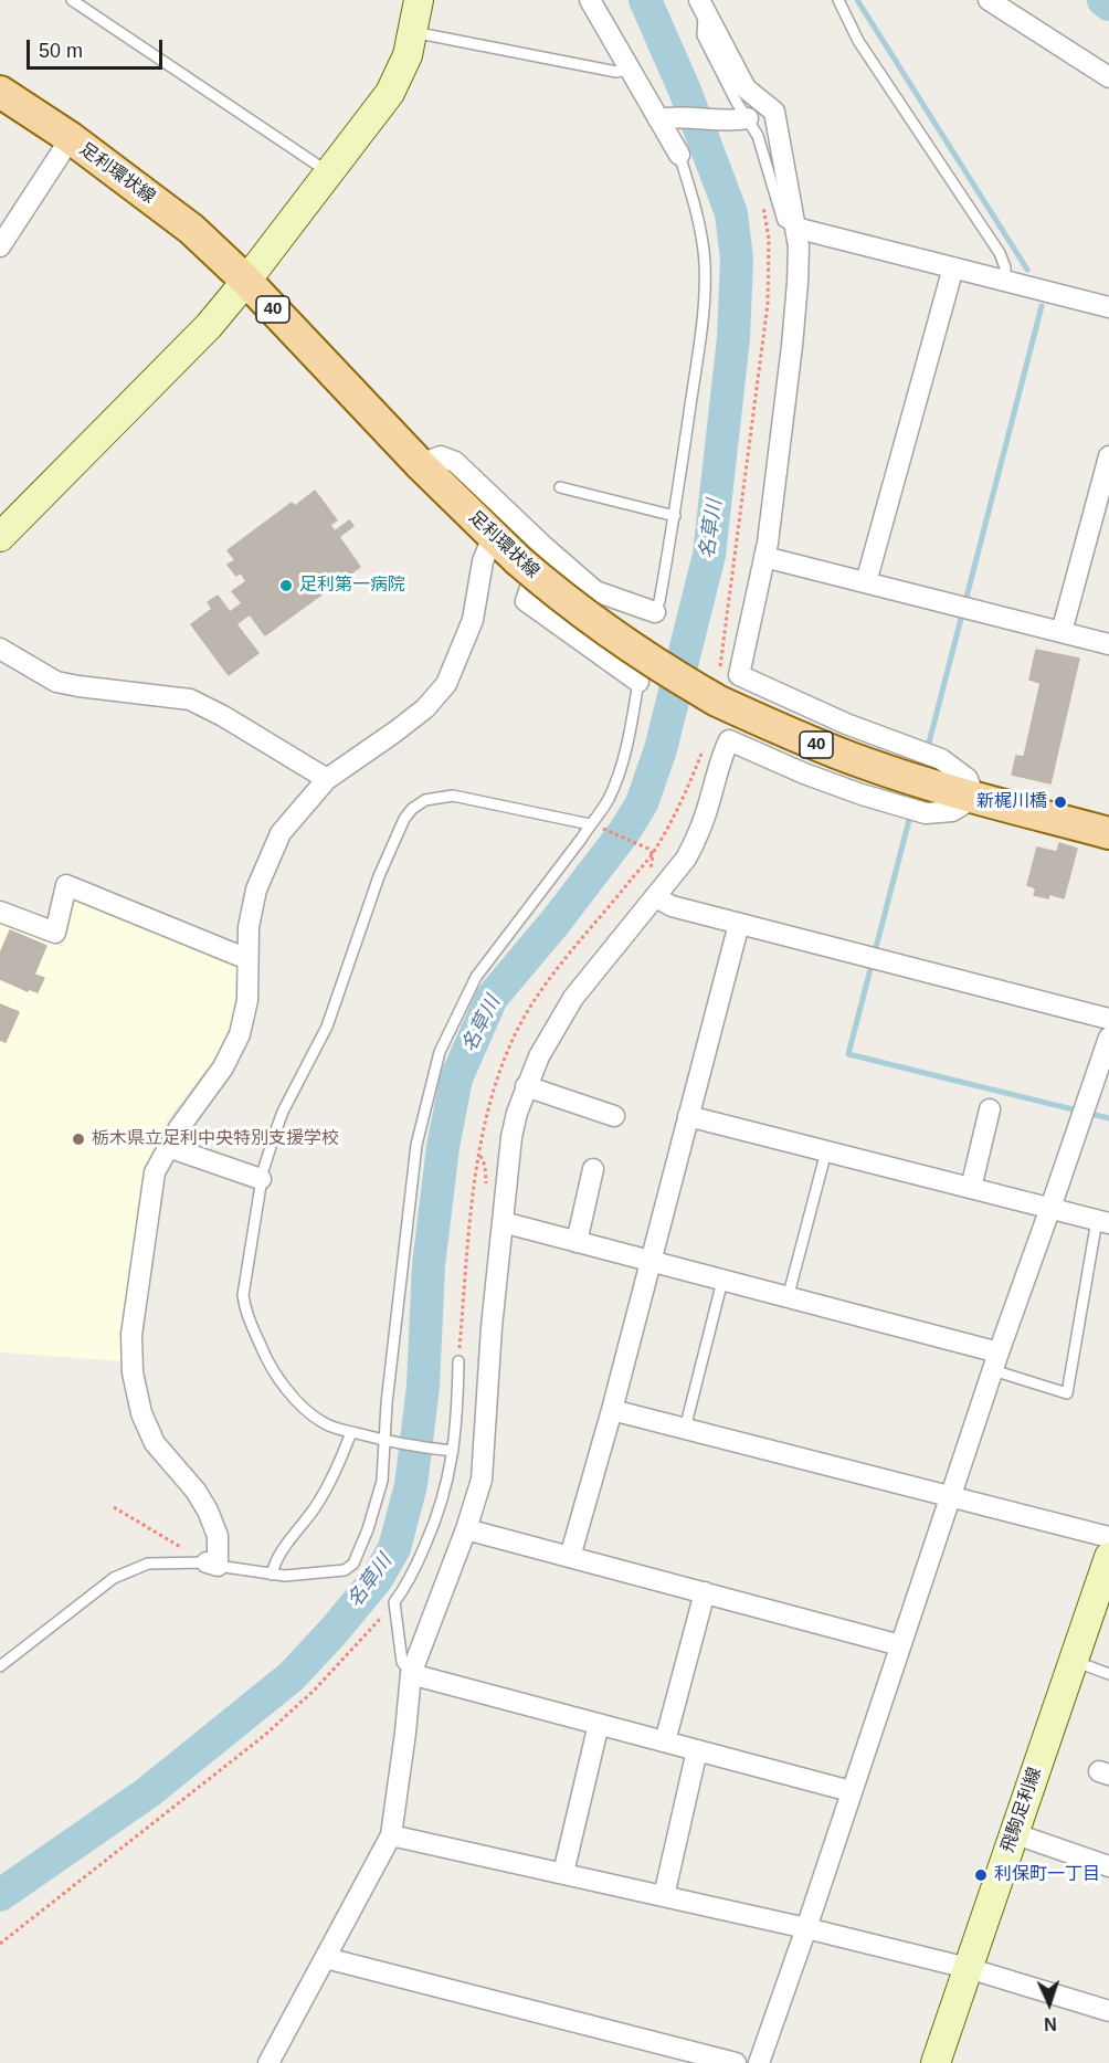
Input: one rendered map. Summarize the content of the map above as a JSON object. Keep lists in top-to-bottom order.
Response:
{
  "streets": {
    "main road": ["足利環状線", "40"],
    "street": ["飛駒足利線"]
  },
  "water": ["名草川"],
  "places": [
    "足利第一病院",
    "新梶川橋",
    "栃木県立足利中央特別支援学校",
    "利保町一丁目"
  ],
  "scale_bar": "50 m",
  "north": "bottom"
}
